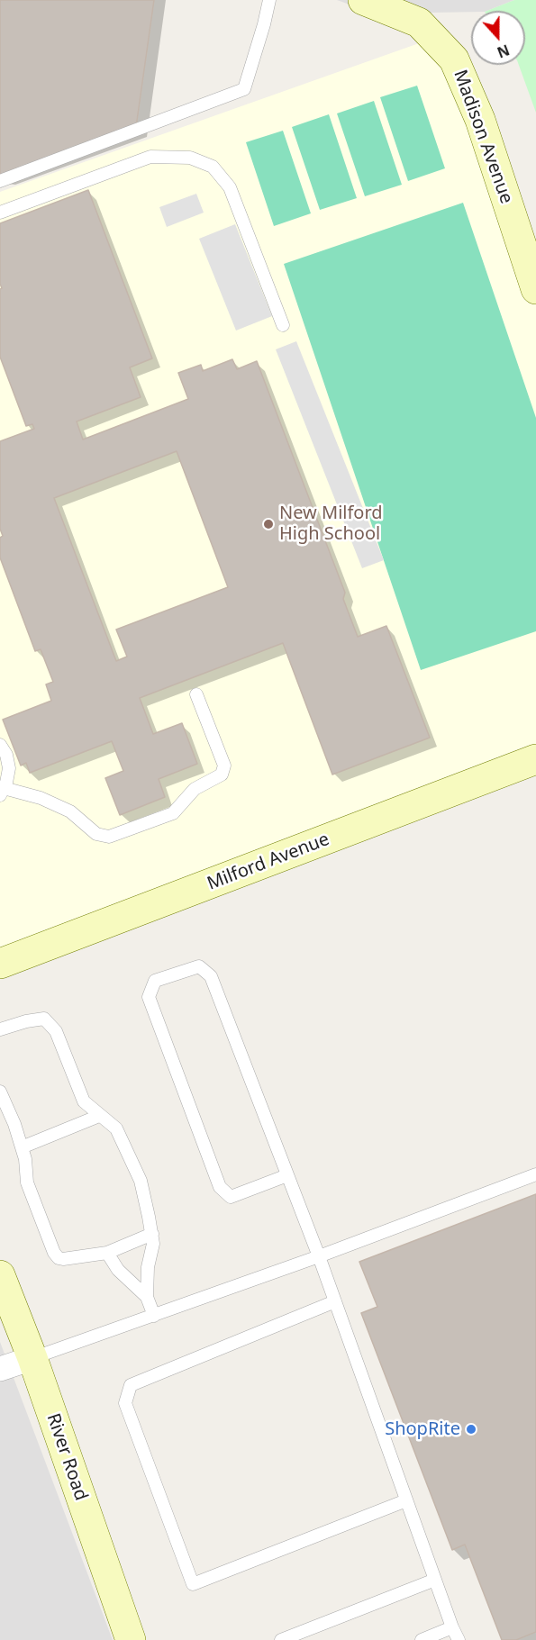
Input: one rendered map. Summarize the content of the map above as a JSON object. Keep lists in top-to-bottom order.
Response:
{
  "streets": {
    "street": ["Madison Avenue", "Milford Avenue", "River Road"]
  },
  "places": ["New Milford High School", "ShopRite"],
  "north": "bottom"
}
